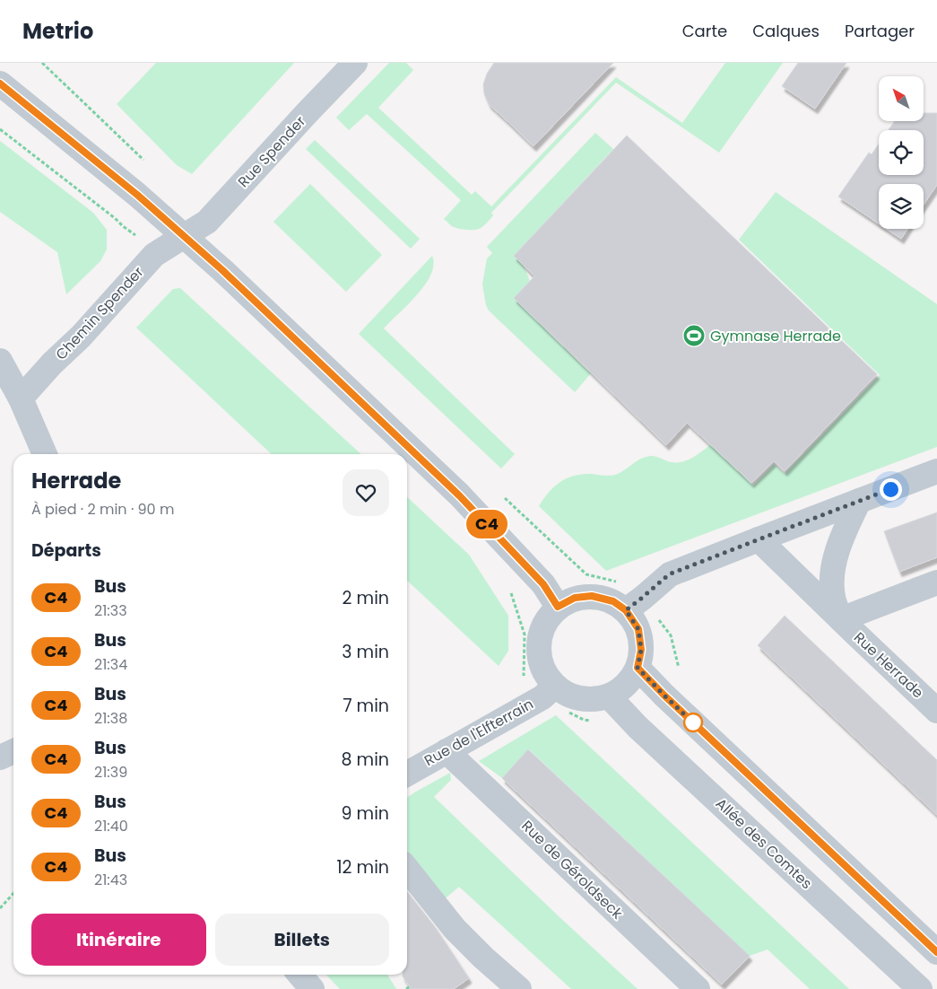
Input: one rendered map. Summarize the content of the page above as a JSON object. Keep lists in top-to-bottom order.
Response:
{
  "streets": {
    "street": [
      "Rue Spender",
      "Chemin Spender",
      "Rue Herrade",
      "Rue de l'Elfterrain",
      "Allée des Comtes",
      "Rue de Géroldseck"
    ]
  },
  "crossings": [
    ["Rue Spender", "Chemin Spender"],
    ["Rue de l'Elfterrain", "Allée des Comtes"],
    ["Rue de l'Elfterrain", "Rue de Géroldseck"]
  ],
  "places": {
    "sports": ["Gymnase Herrade"]
  },
  "lines": ["bus line C4"],
  "north": "top left",
  "page": {
    "header": "Metrio",
    "nav": ["Carte", "Calques", "Partager"],
    "on_map": "C4",
    "heading": [
      ["Herrade", "À pied · 2 min · 90 m"],
      "Départs"
    ],
    "list": [
      {
        "mark": "C4",
        "name": "Bus",
        "note": "21:33",
        "value": "2 min"
      },
      {
        "mark": "C4",
        "name": "Bus",
        "note": "21:34",
        "value": "3 min"
      },
      {
        "mark": "C4",
        "name": "Bus",
        "note": "21:38",
        "value": "7 min"
      },
      {
        "mark": "C4",
        "name": "Bus",
        "note": "21:39",
        "value": "8 min"
      },
      {
        "mark": "C4",
        "name": "Bus",
        "note": "21:40",
        "value": "9 min"
      },
      {
        "mark": "C4",
        "name": "Bus",
        "note": "21:43",
        "value": "12 min"
      }
    ],
    "buttons": ["Itinéraire", "Billets"]
  }
}
